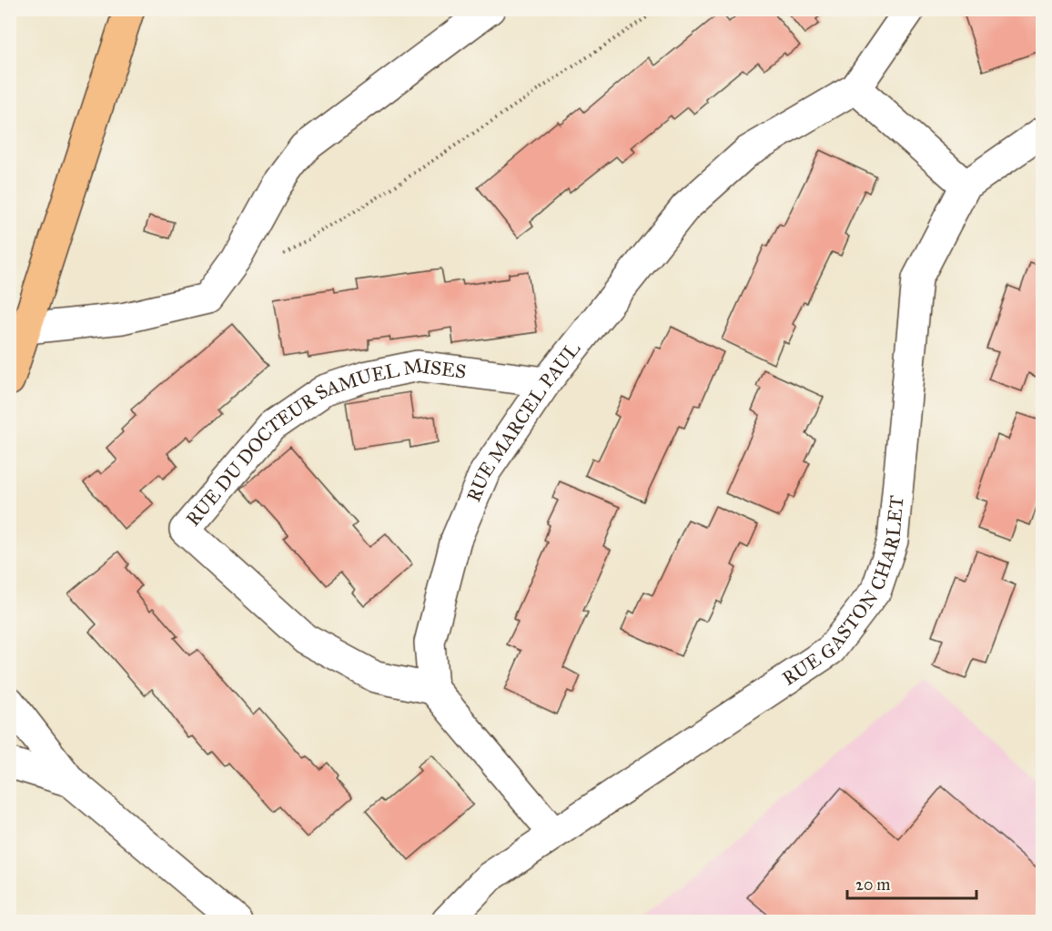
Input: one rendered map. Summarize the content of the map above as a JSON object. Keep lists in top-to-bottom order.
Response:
{
  "streets": {
    "street": ["RUE MARCEL PAUL", "RUE DU DOCTEUR SAMUEL MISES", "RUE GASTON CHARLET"]
  },
  "crossings": [
    ["RUE MARCEL PAUL", "RUE DU DOCTEUR SAMUEL MISES"]
  ],
  "scale_bar": "20 m"
}
